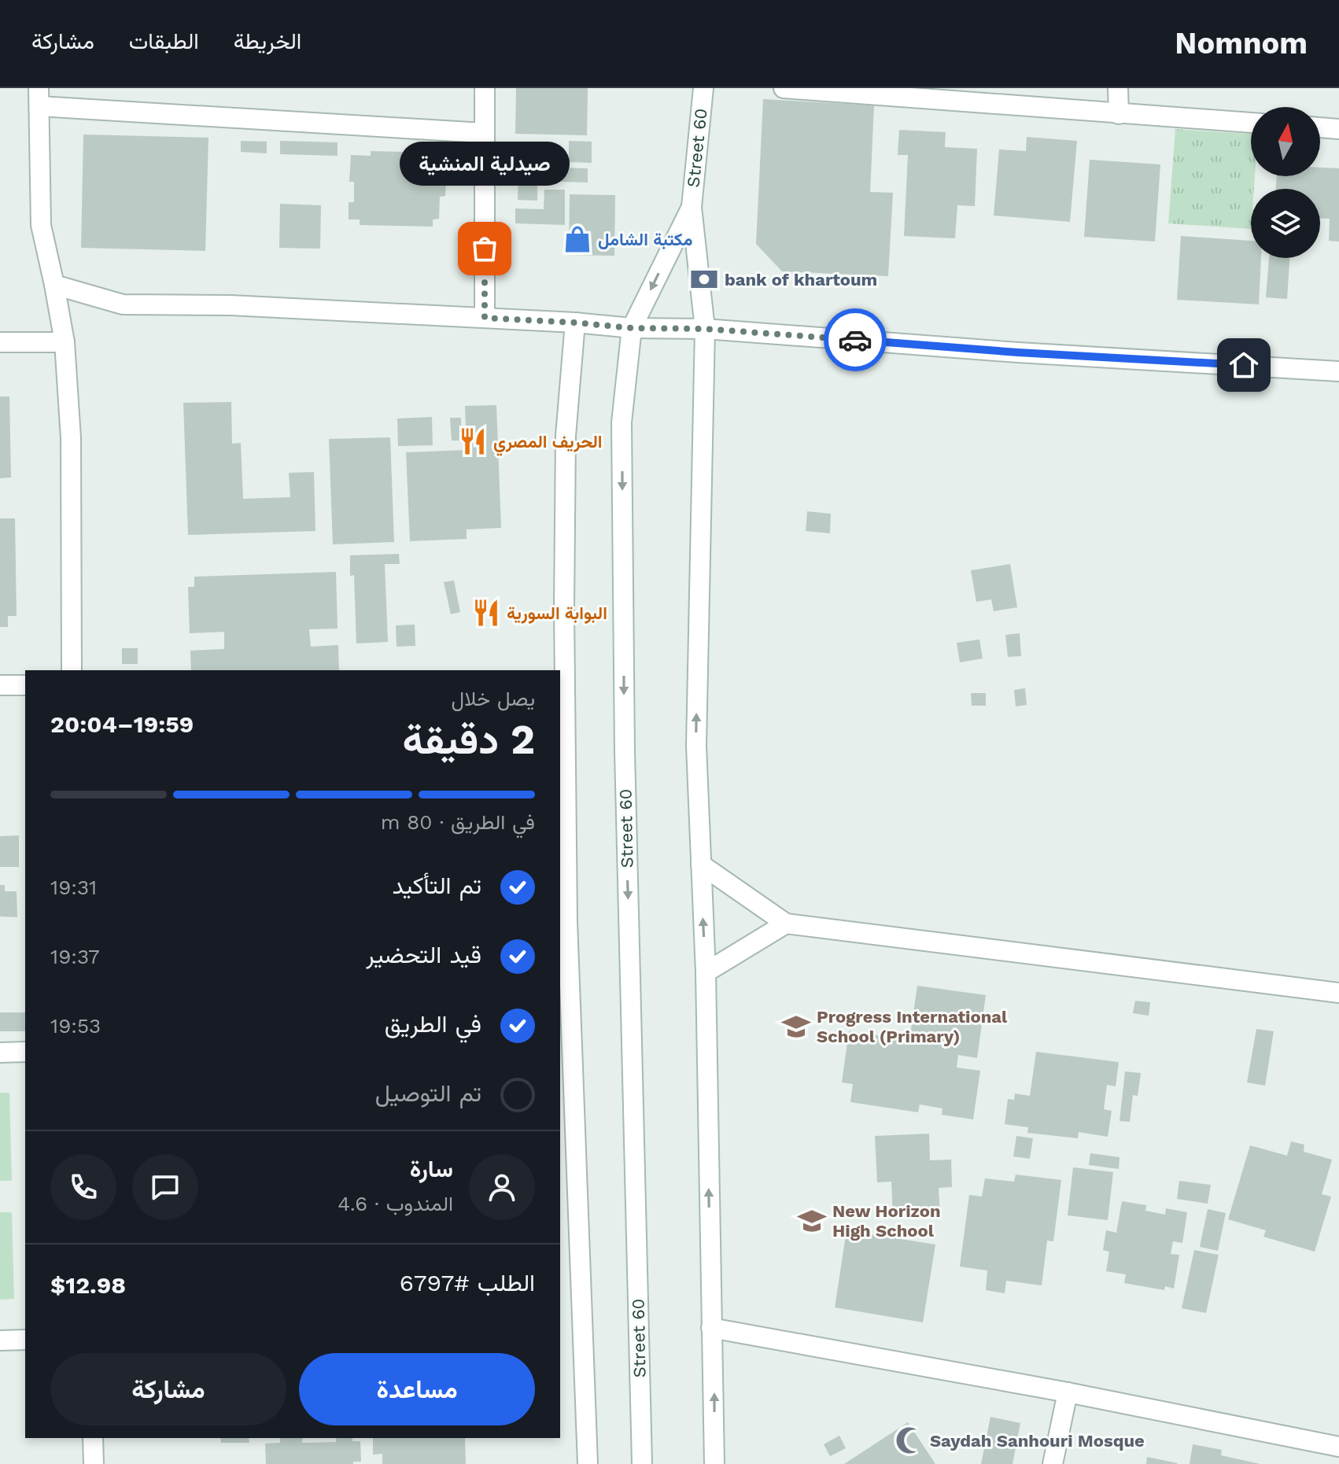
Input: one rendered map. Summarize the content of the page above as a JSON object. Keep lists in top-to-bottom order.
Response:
{
  "streets": {
    "street": ["Street 60"]
  },
  "places": {
    "shop": ["مكتبة الشامل"],
    "other": ["صيدلية المنشية"],
    "bank": ["bank of khartoum"],
    "restaurant": ["الحريف المصري", "البوابة السورية"],
    "school or university": ["Progress International School (Primary)", "New Horizon High School"],
    "mosque": ["Saydah Sanhouri Mosque"]
  },
  "north": "top",
  "page": {
    "header": "Nomnom",
    "nav": ["الخريطة", "الطبقات", "مشاركة"],
    "bubble": "صيدلية المنشية",
    "heading": ["2 دقيقة", "يصل خلال", "19:59–20:04"],
    "panel": [
      "سارة",
      "المندوب · 4.6",
      "الطلب #6797",
      "$12.98"
    ],
    "bar": "في الطريق · 80 m",
    "list": [
      ["تم التأكيد", "19:31"],
      ["قيد التحضير", "19:37"],
      ["في الطريق", "19:53"],
      "تم التوصيل"
    ],
    "buttons": ["مساعدة", "مشاركة"]
  }
}
